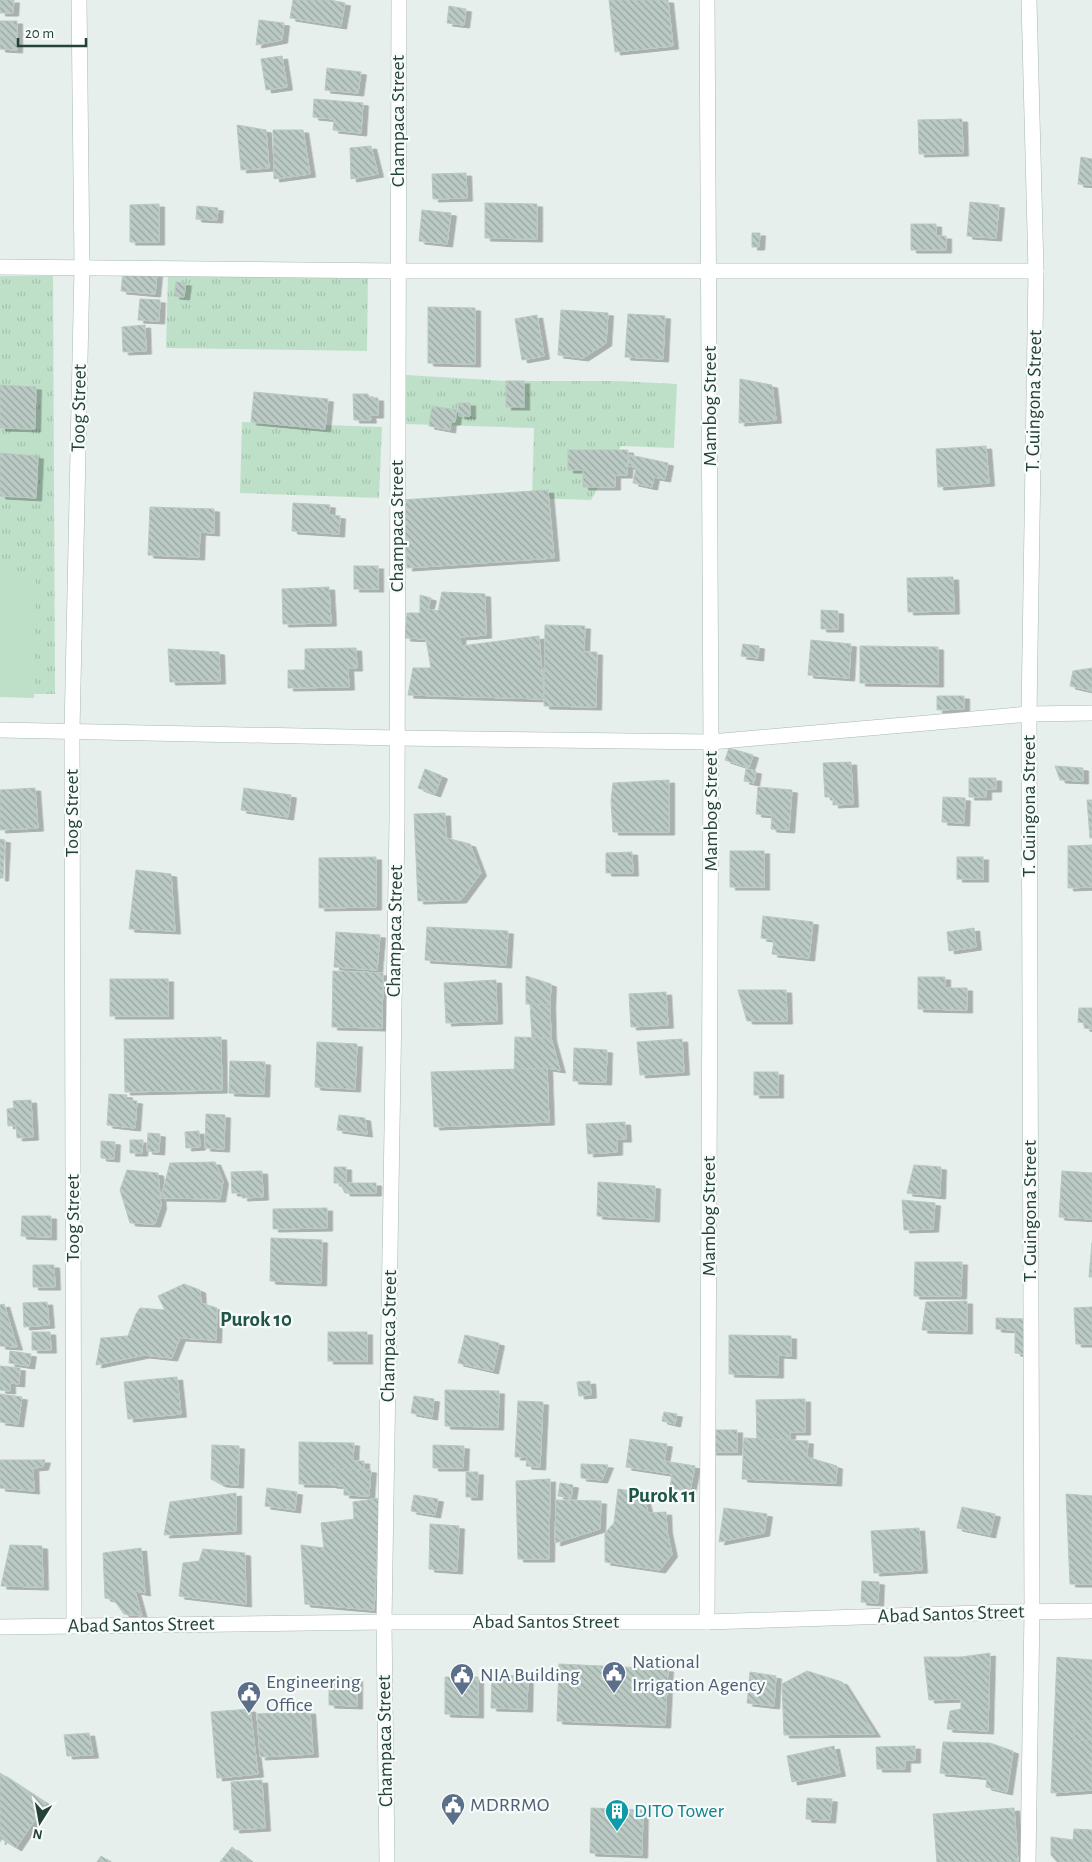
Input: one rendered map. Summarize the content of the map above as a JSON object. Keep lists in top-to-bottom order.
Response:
{
  "streets": {
    "street": [
      "Champaca Street",
      "T. Guingona Street",
      "Mambog Street",
      "Toog Street",
      "Abad Santos Street"
    ]
  },
  "crossings": [
    ["Champaca Street", "Abad Santos Street"],
    ["T. Guingona Street", "Abad Santos Street"],
    ["Mambog Street", "Abad Santos Street"],
    ["Toog Street", "Abad Santos Street"]
  ],
  "districts": ["Purok 10", "Purok 11"],
  "places": {
    "public building": [
      "National Irrigation Agency",
      "NIA Building",
      "Engineering Office",
      "MDRRMO"
    ],
    "building": ["DITO Tower"]
  },
  "scale_bar": "20 m",
  "north": "bottom"
}
